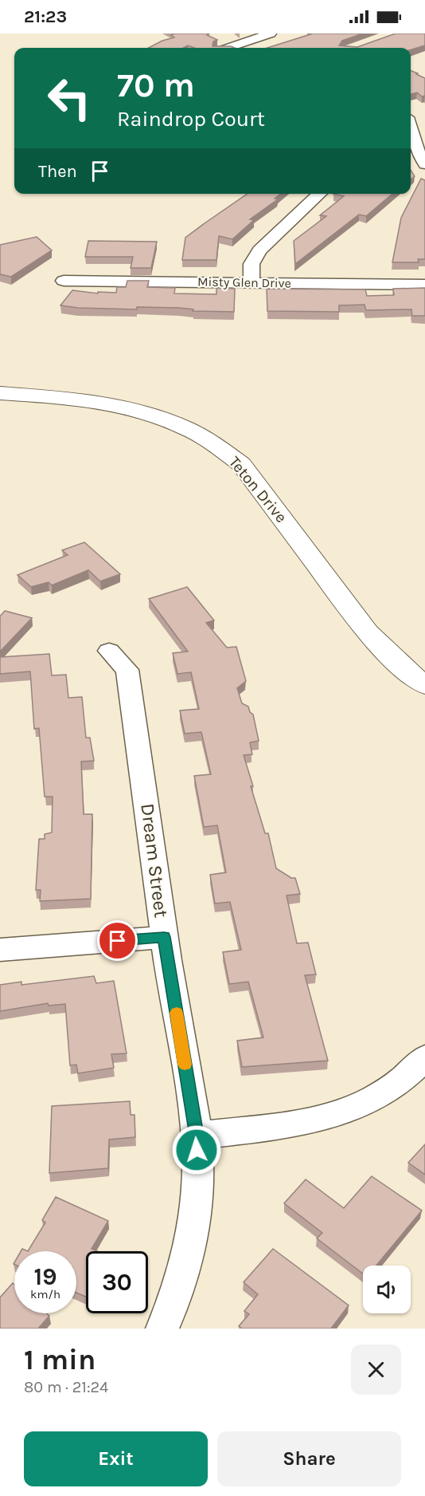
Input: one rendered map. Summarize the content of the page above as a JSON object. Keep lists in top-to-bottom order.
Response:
{
  "streets": {
    "street": ["Misty Glen Drive", "Teton Drive", "Dream Street"]
  },
  "page": {
    "status": "21:23",
    "turn": ["70 m", "Raindrop Court"],
    "then": "Then",
    "speed": "19 km/h",
    "limit": "30",
    "heading": ["1 min", "80 m · 21:24"],
    "buttons": ["Exit", "Share"]
  }
}
